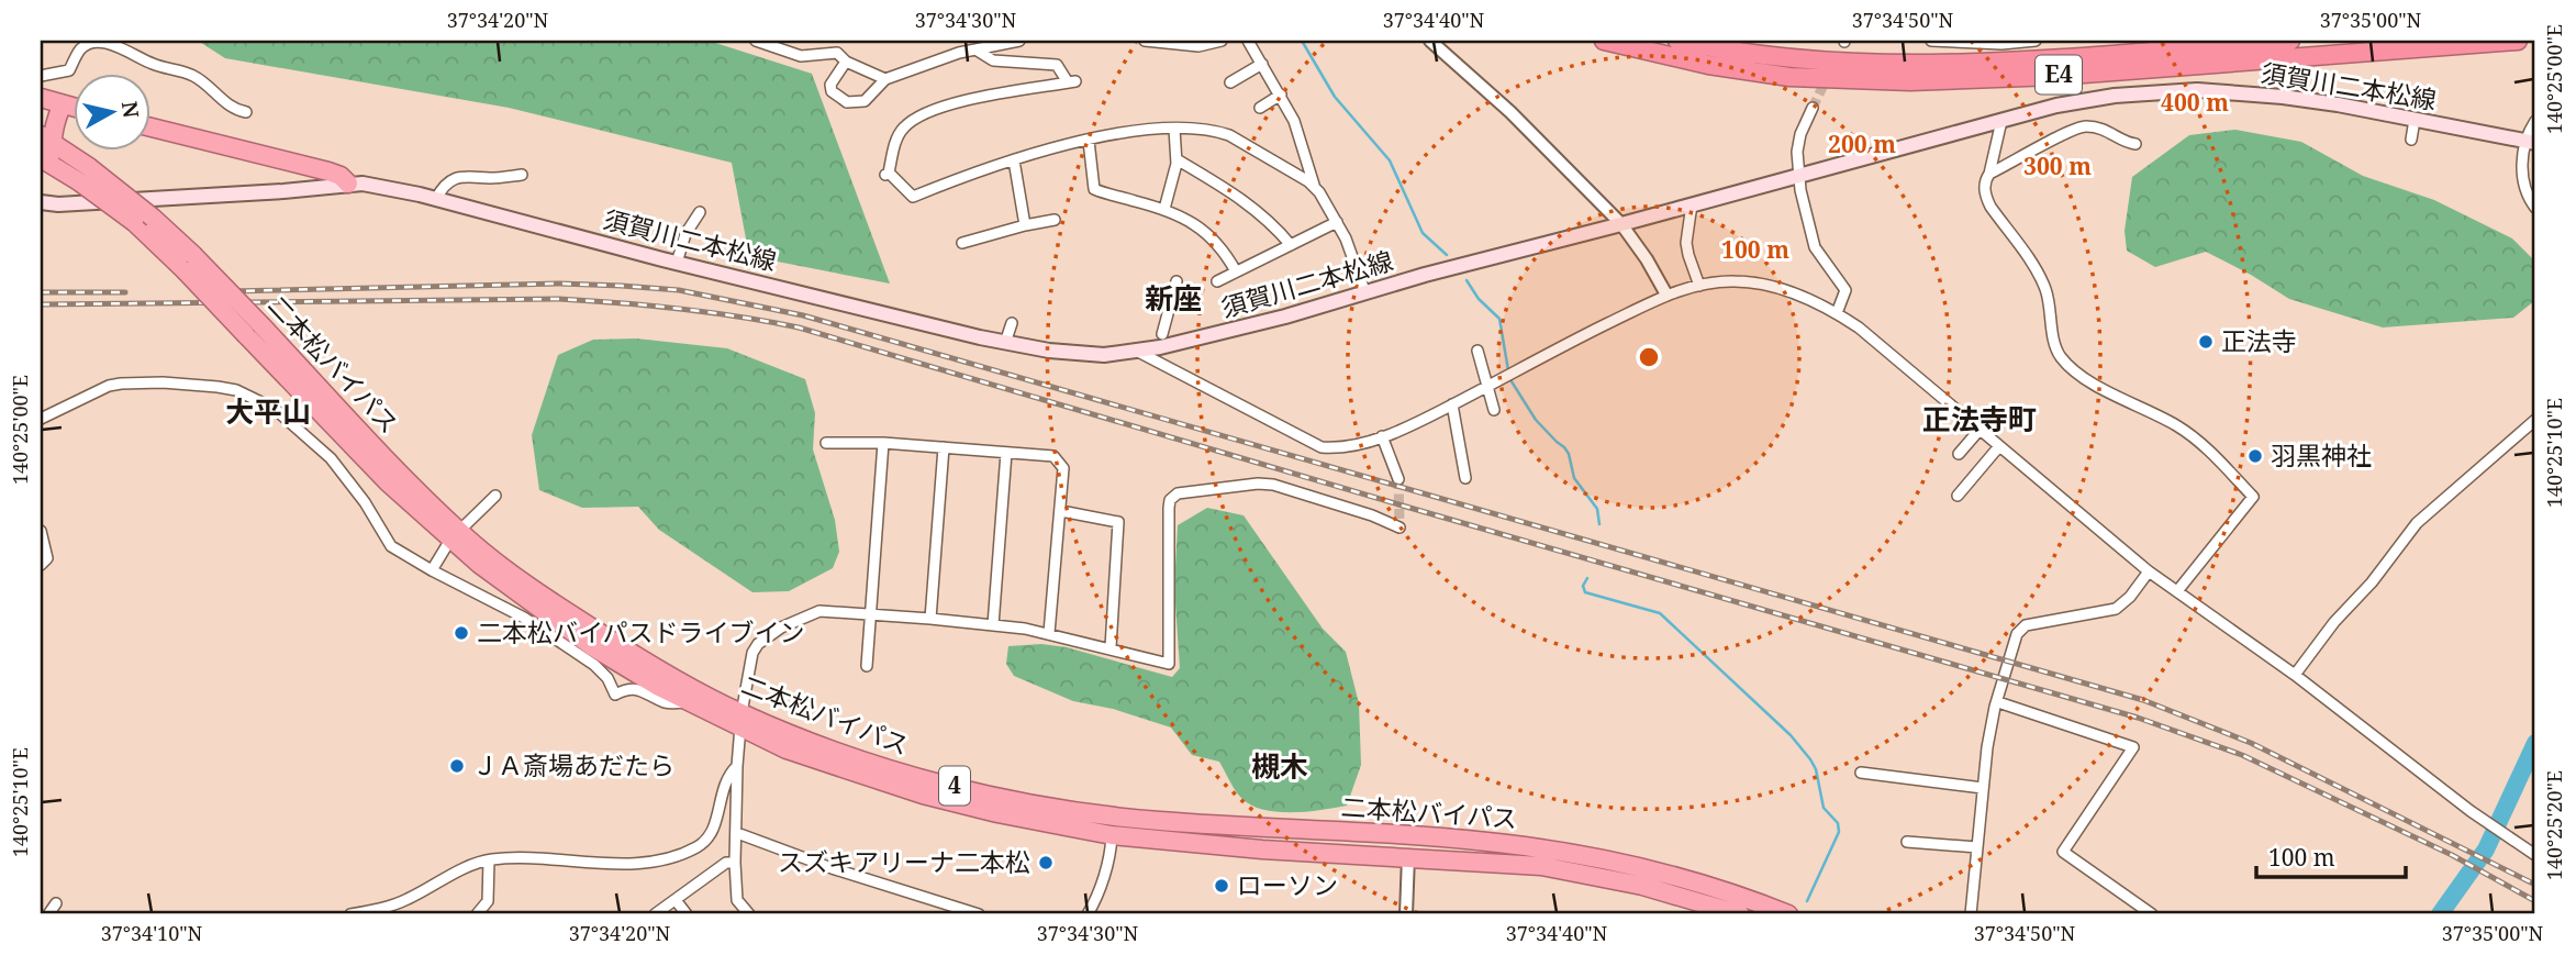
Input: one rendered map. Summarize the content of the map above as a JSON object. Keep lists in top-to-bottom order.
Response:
{
  "streets": {
    "highway": ["E4", "二本松バイパス", "4"],
    "main road": ["須賀川二本松線"]
  },
  "districts": [
    "新座",
    "大平山",
    "正法寺町",
    "槻木"
  ],
  "places": [
    "正法寺",
    "羽黒神社",
    "二本松バイパスドライブイン",
    "ＪＡ斎場あだたら",
    "スズキアリーナ二本松",
    "ローソン"
  ],
  "scale_bar": "100 m",
  "north": "right",
  "coordinates": [
    "37°34'20\"N",
    "37°34'30\"N",
    "37°34'40\"N",
    "37°34'50\"N",
    "37°35'00\"N",
    "140°25'00\"E",
    "140°25'10\"E",
    "140°25'20\"E",
    "37°34'10\"N"
  ],
  "rings": [
    "400 m",
    "200 m",
    "300 m",
    "100 m"
  ]
}
